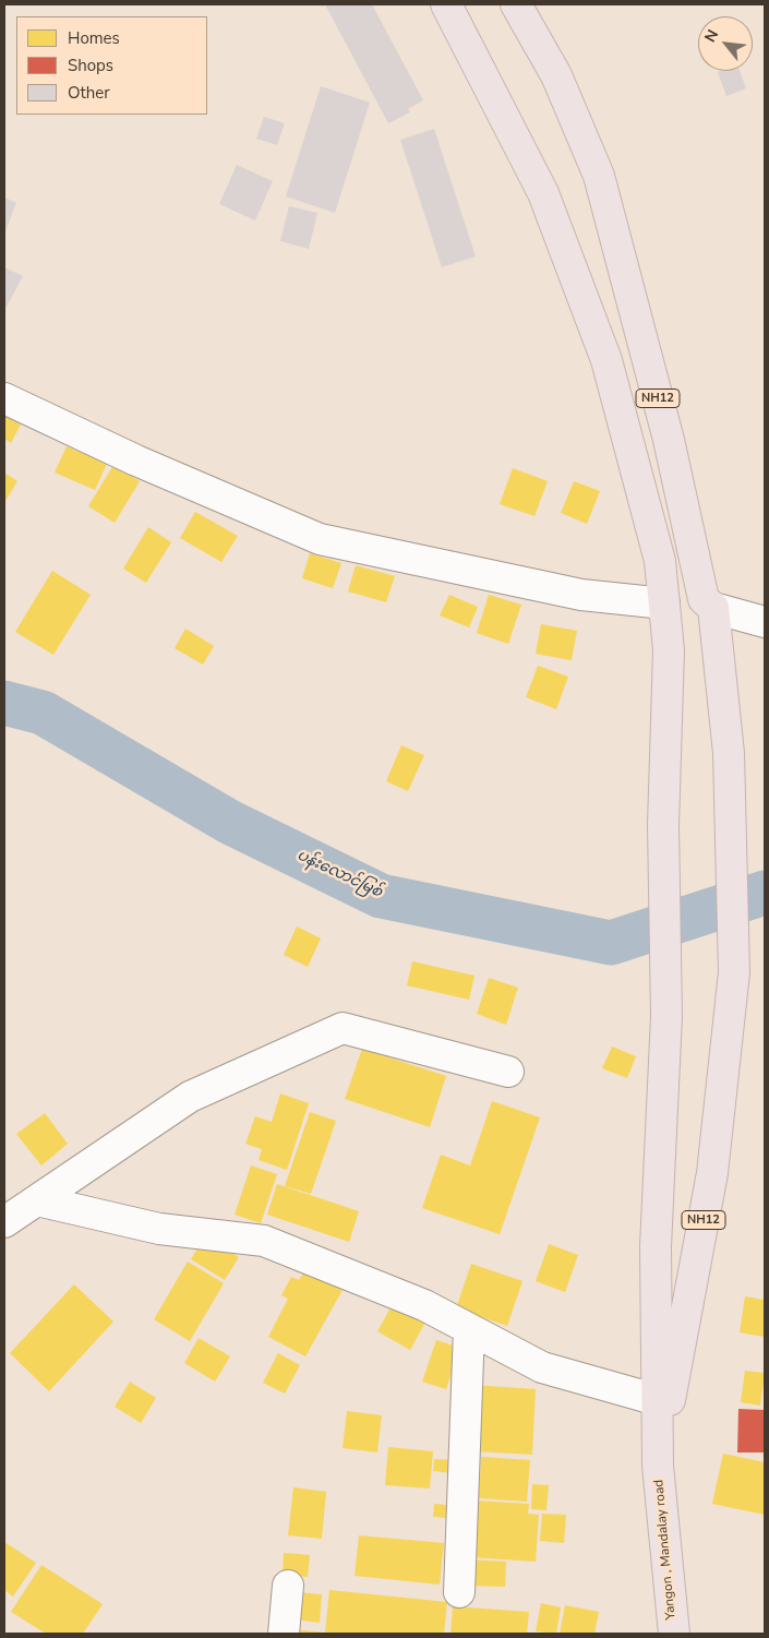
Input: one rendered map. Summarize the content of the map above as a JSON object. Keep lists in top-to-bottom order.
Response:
{
  "streets": {
    "highway": ["NH12", "Yangon , Mandalay road"]
  },
  "crossings": [
    ["NH12", "Yangon , Mandalay road"]
  ],
  "water": ["ပန်းလောင်မြစ်"],
  "legend": ["Homes", "Shops", "Other"],
  "north": "top left"
}
